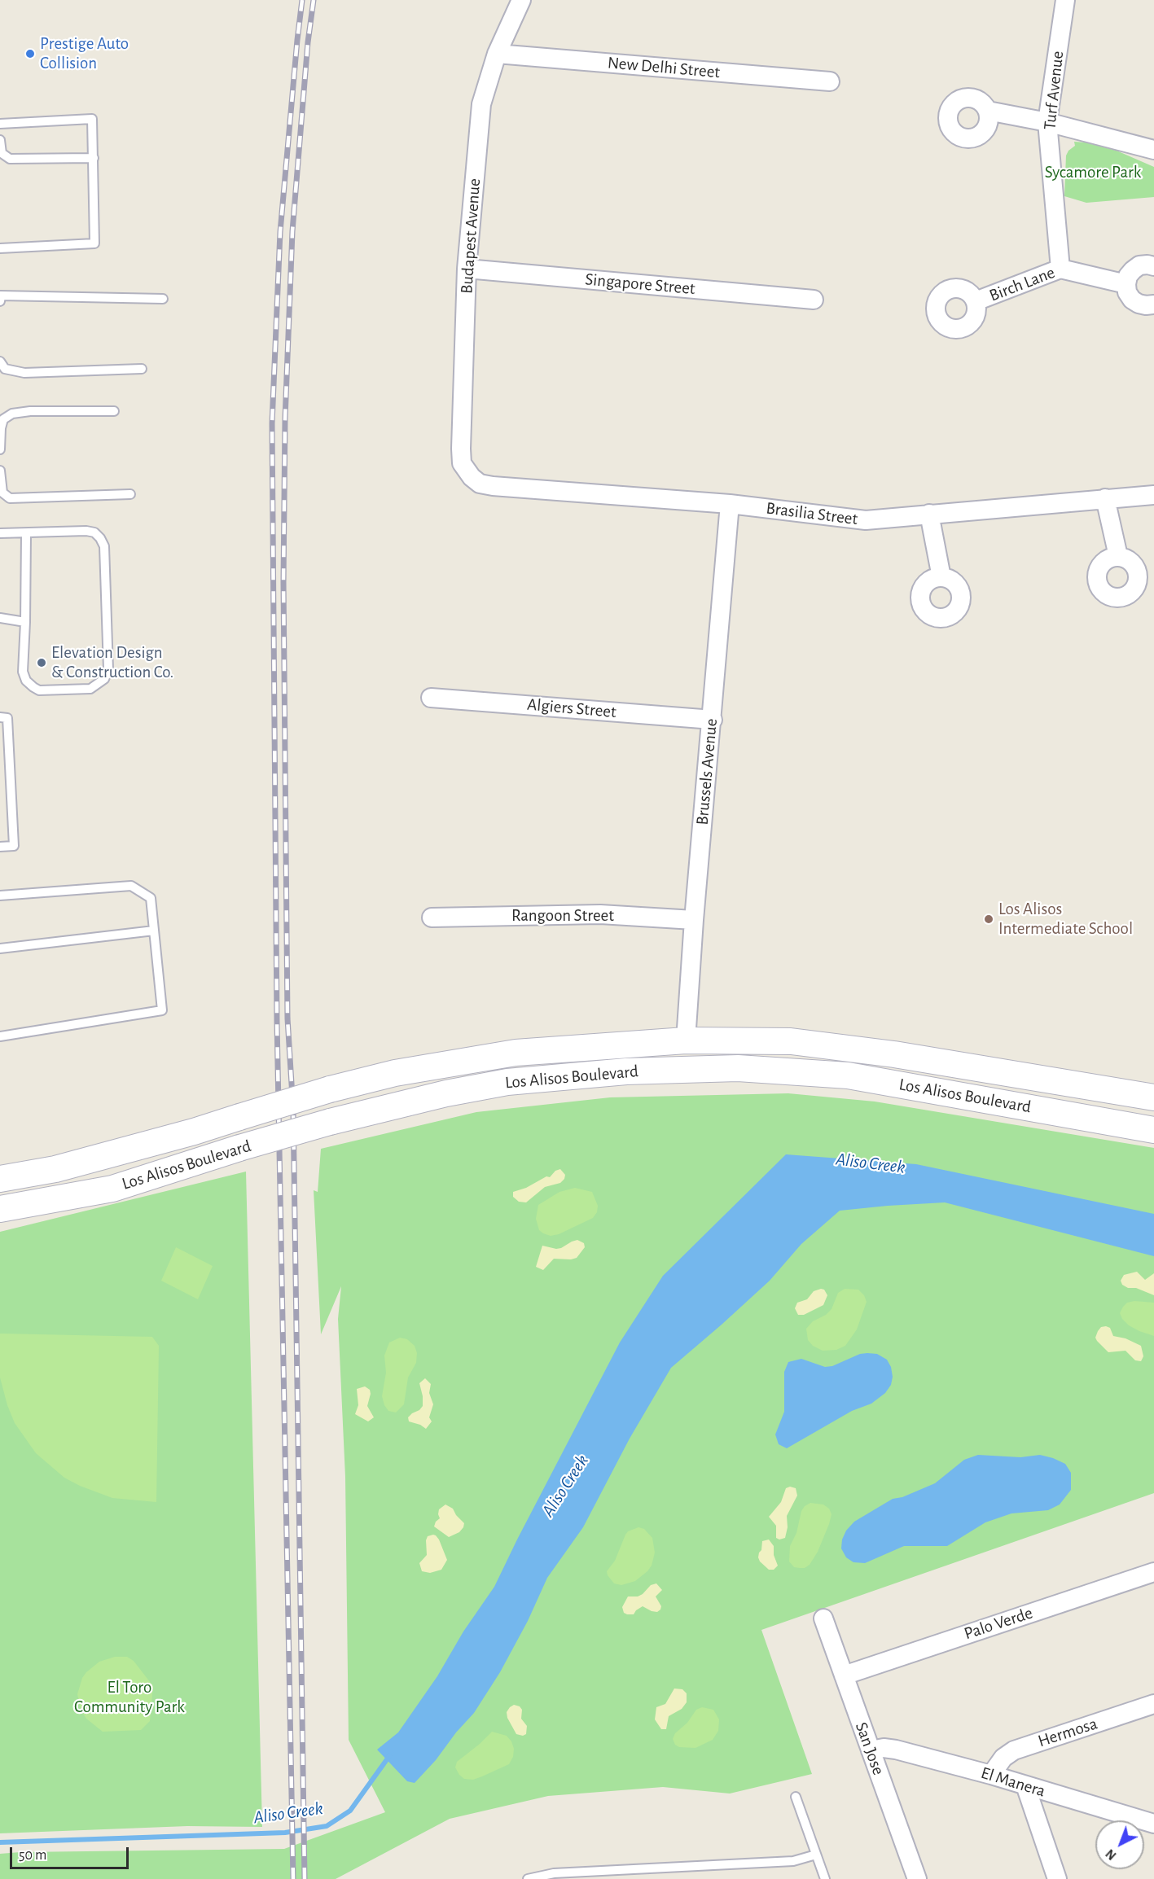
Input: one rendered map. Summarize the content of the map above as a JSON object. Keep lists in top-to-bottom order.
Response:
{
  "streets": {
    "main road": ["Los Alisos Boulevard"],
    "street": [
      "New Delhi Street",
      "Turf Avenue",
      "Budapest Avenue",
      "Singapore Street",
      "Birch Lane",
      "Brasilia Street",
      "Algiers Street",
      "Brussels Avenue",
      "Rangoon Street",
      "Palo Verde",
      "Hermosa",
      "San Jose",
      "El Manera"
    ]
  },
  "crossings": [
    ["New Delhi Street", "Budapest Avenue"],
    ["Turf Avenue", "Birch Lane"],
    ["Budapest Avenue", "Singapore Street"],
    ["Budapest Avenue", "Brasilia Street"],
    ["Brasilia Street", "Brussels Avenue"],
    ["Algiers Street", "Brussels Avenue"],
    ["Brussels Avenue", "Rangoon Street"],
    ["Brussels Avenue", "Los Alisos Boulevard"],
    ["Palo Verde", "San Jose"],
    ["Hermosa", "El Manera"],
    ["San Jose", "El Manera"]
  ],
  "water": ["Aliso Creek"],
  "parks": ["Sycamore Park", "El Toro Community Park"],
  "places": ["Prestige Auto Collision", "Elevation Design & Construction Co.", "Los Alisos Intermediate School"],
  "scale_bar": "50 m",
  "north": "bottom left"
}
